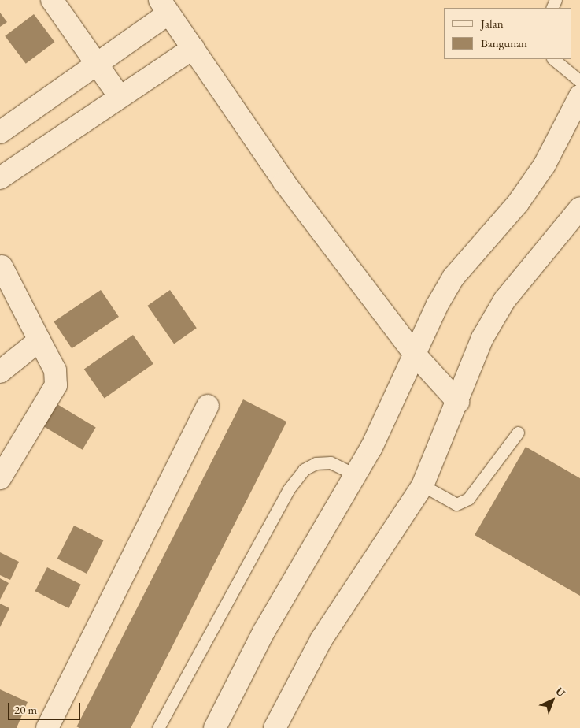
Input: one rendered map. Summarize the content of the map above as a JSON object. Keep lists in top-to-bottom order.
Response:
{
  "legend": ["Jalan", "Bangunan"],
  "scale_bar": "20 m",
  "north": "top right"
}
